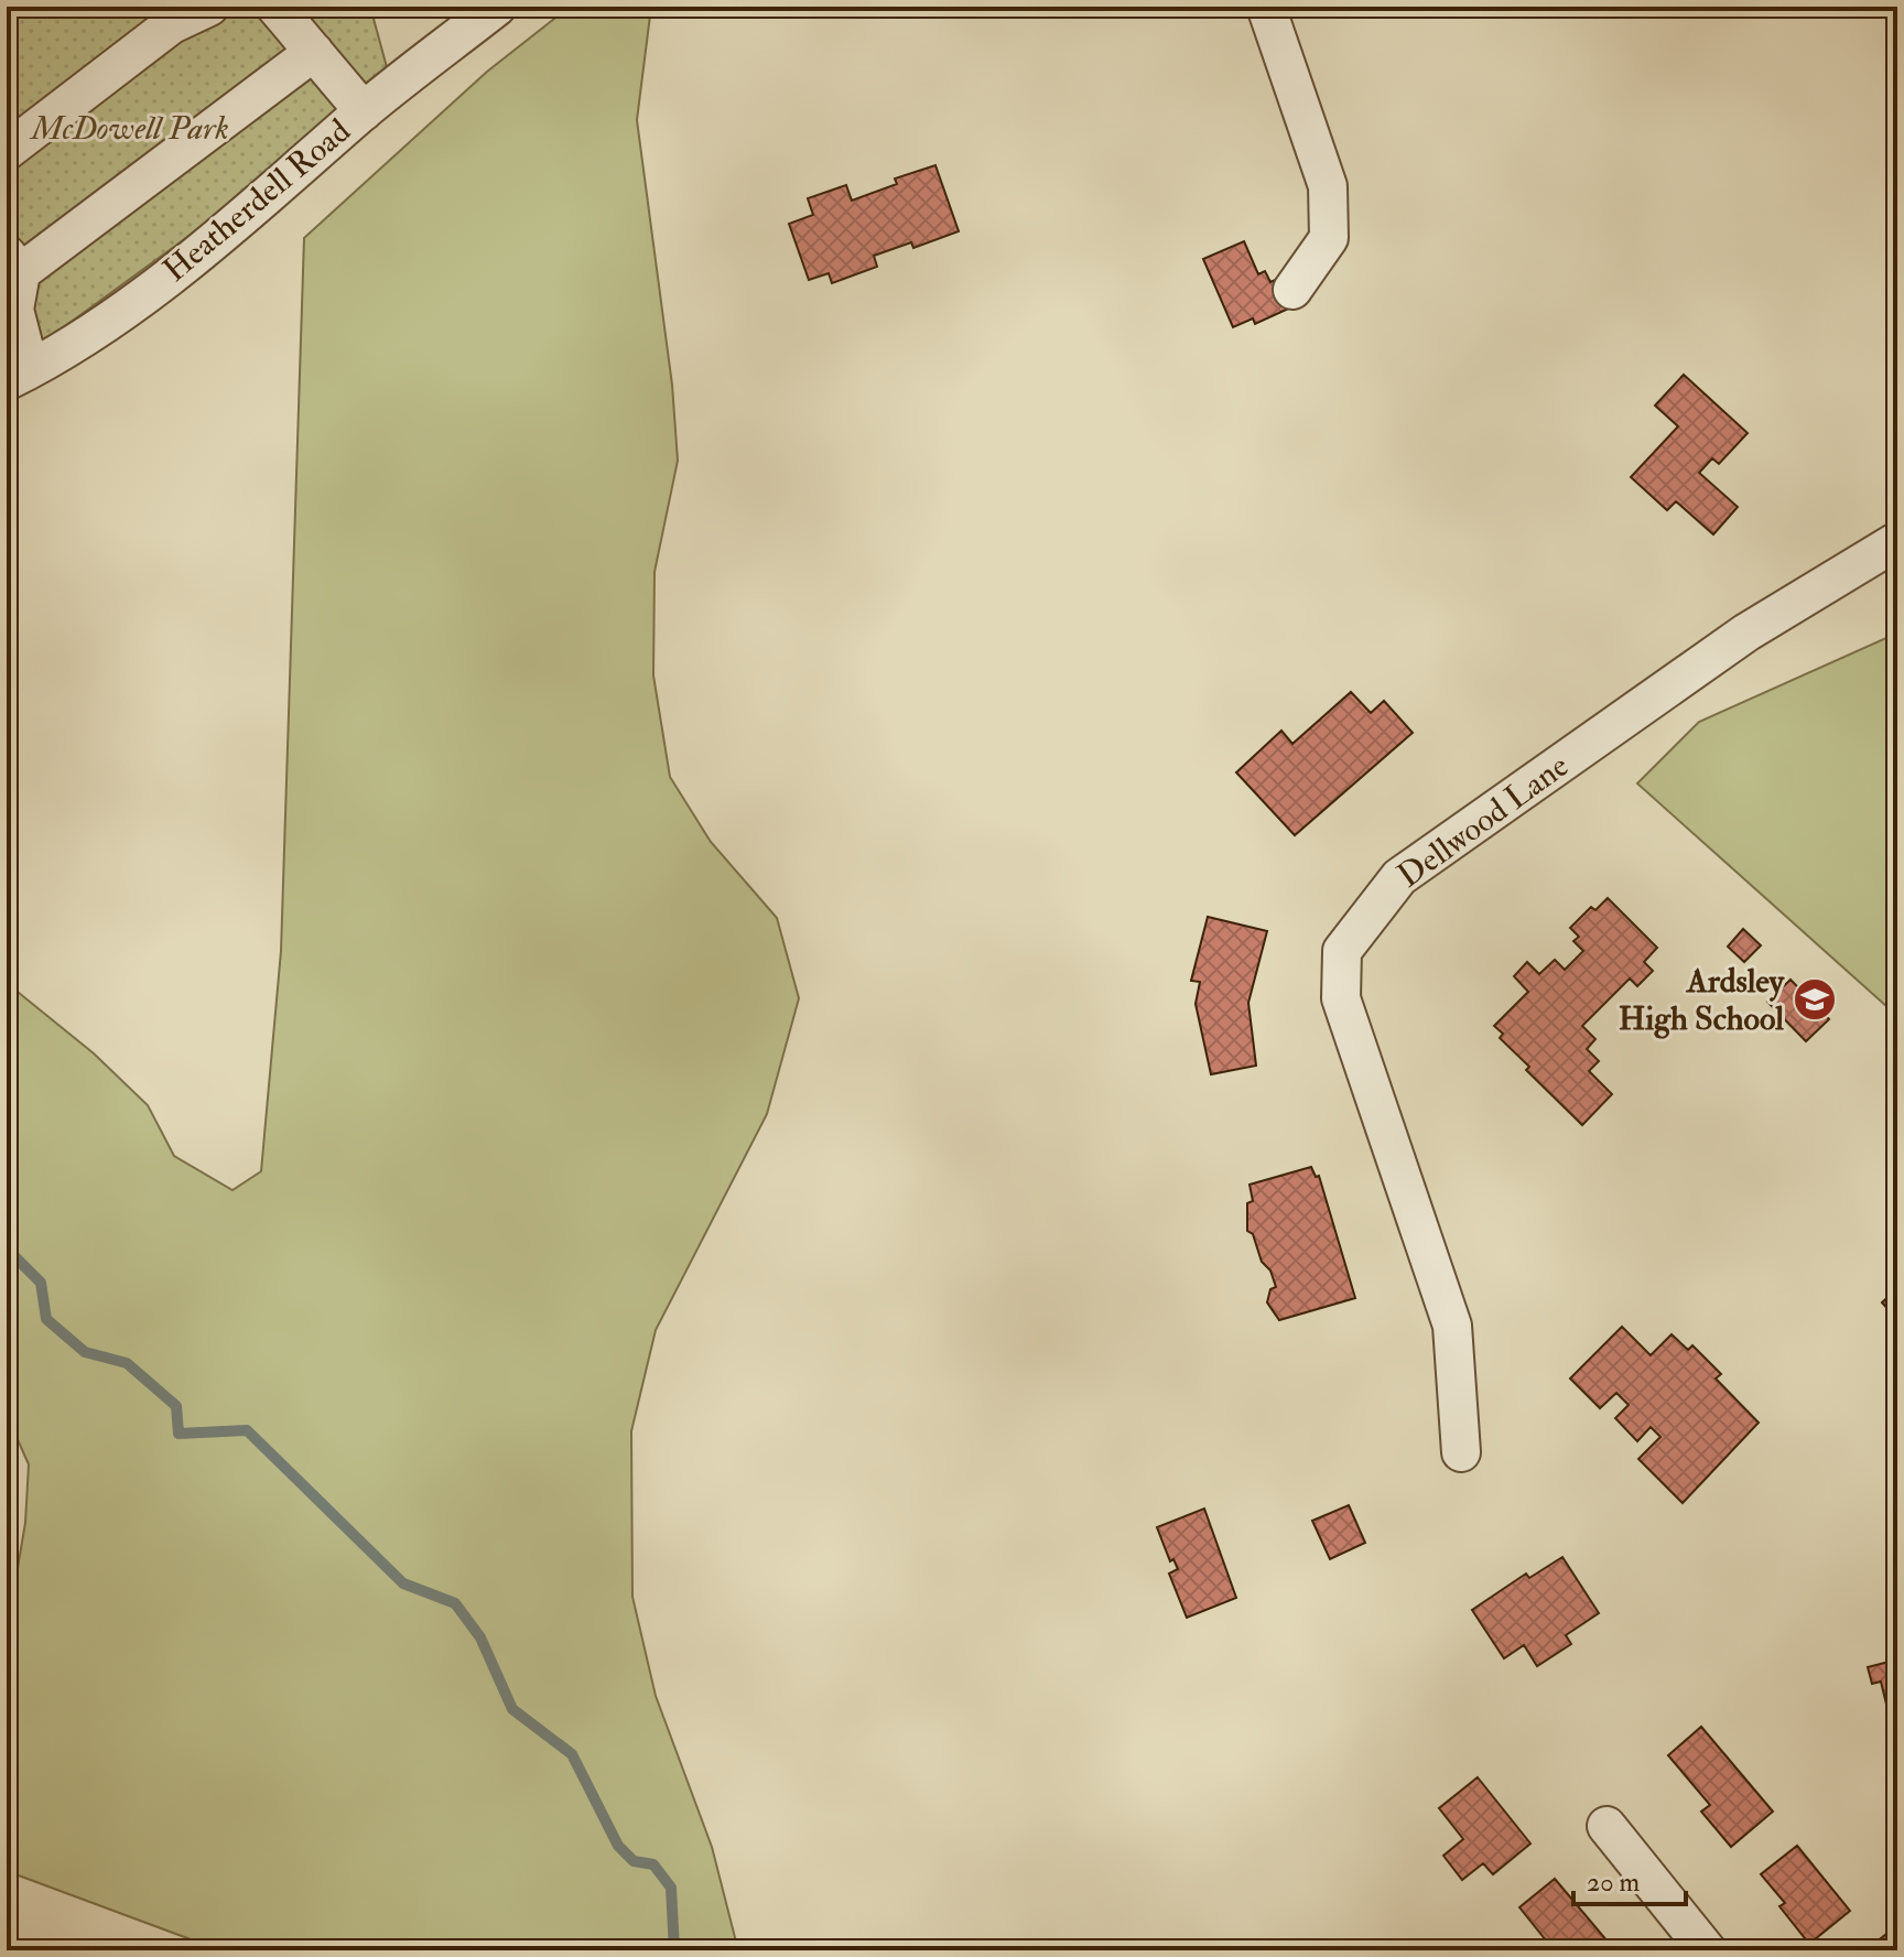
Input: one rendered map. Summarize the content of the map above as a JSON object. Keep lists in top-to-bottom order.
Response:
{
  "streets": {
    "street": ["Heatherdell Road", "Dellwood Lane"]
  },
  "parks": ["McDowell Park"],
  "places": {
    "school or university": ["Ardsley High School"]
  },
  "scale_bar": "20 m"
}
